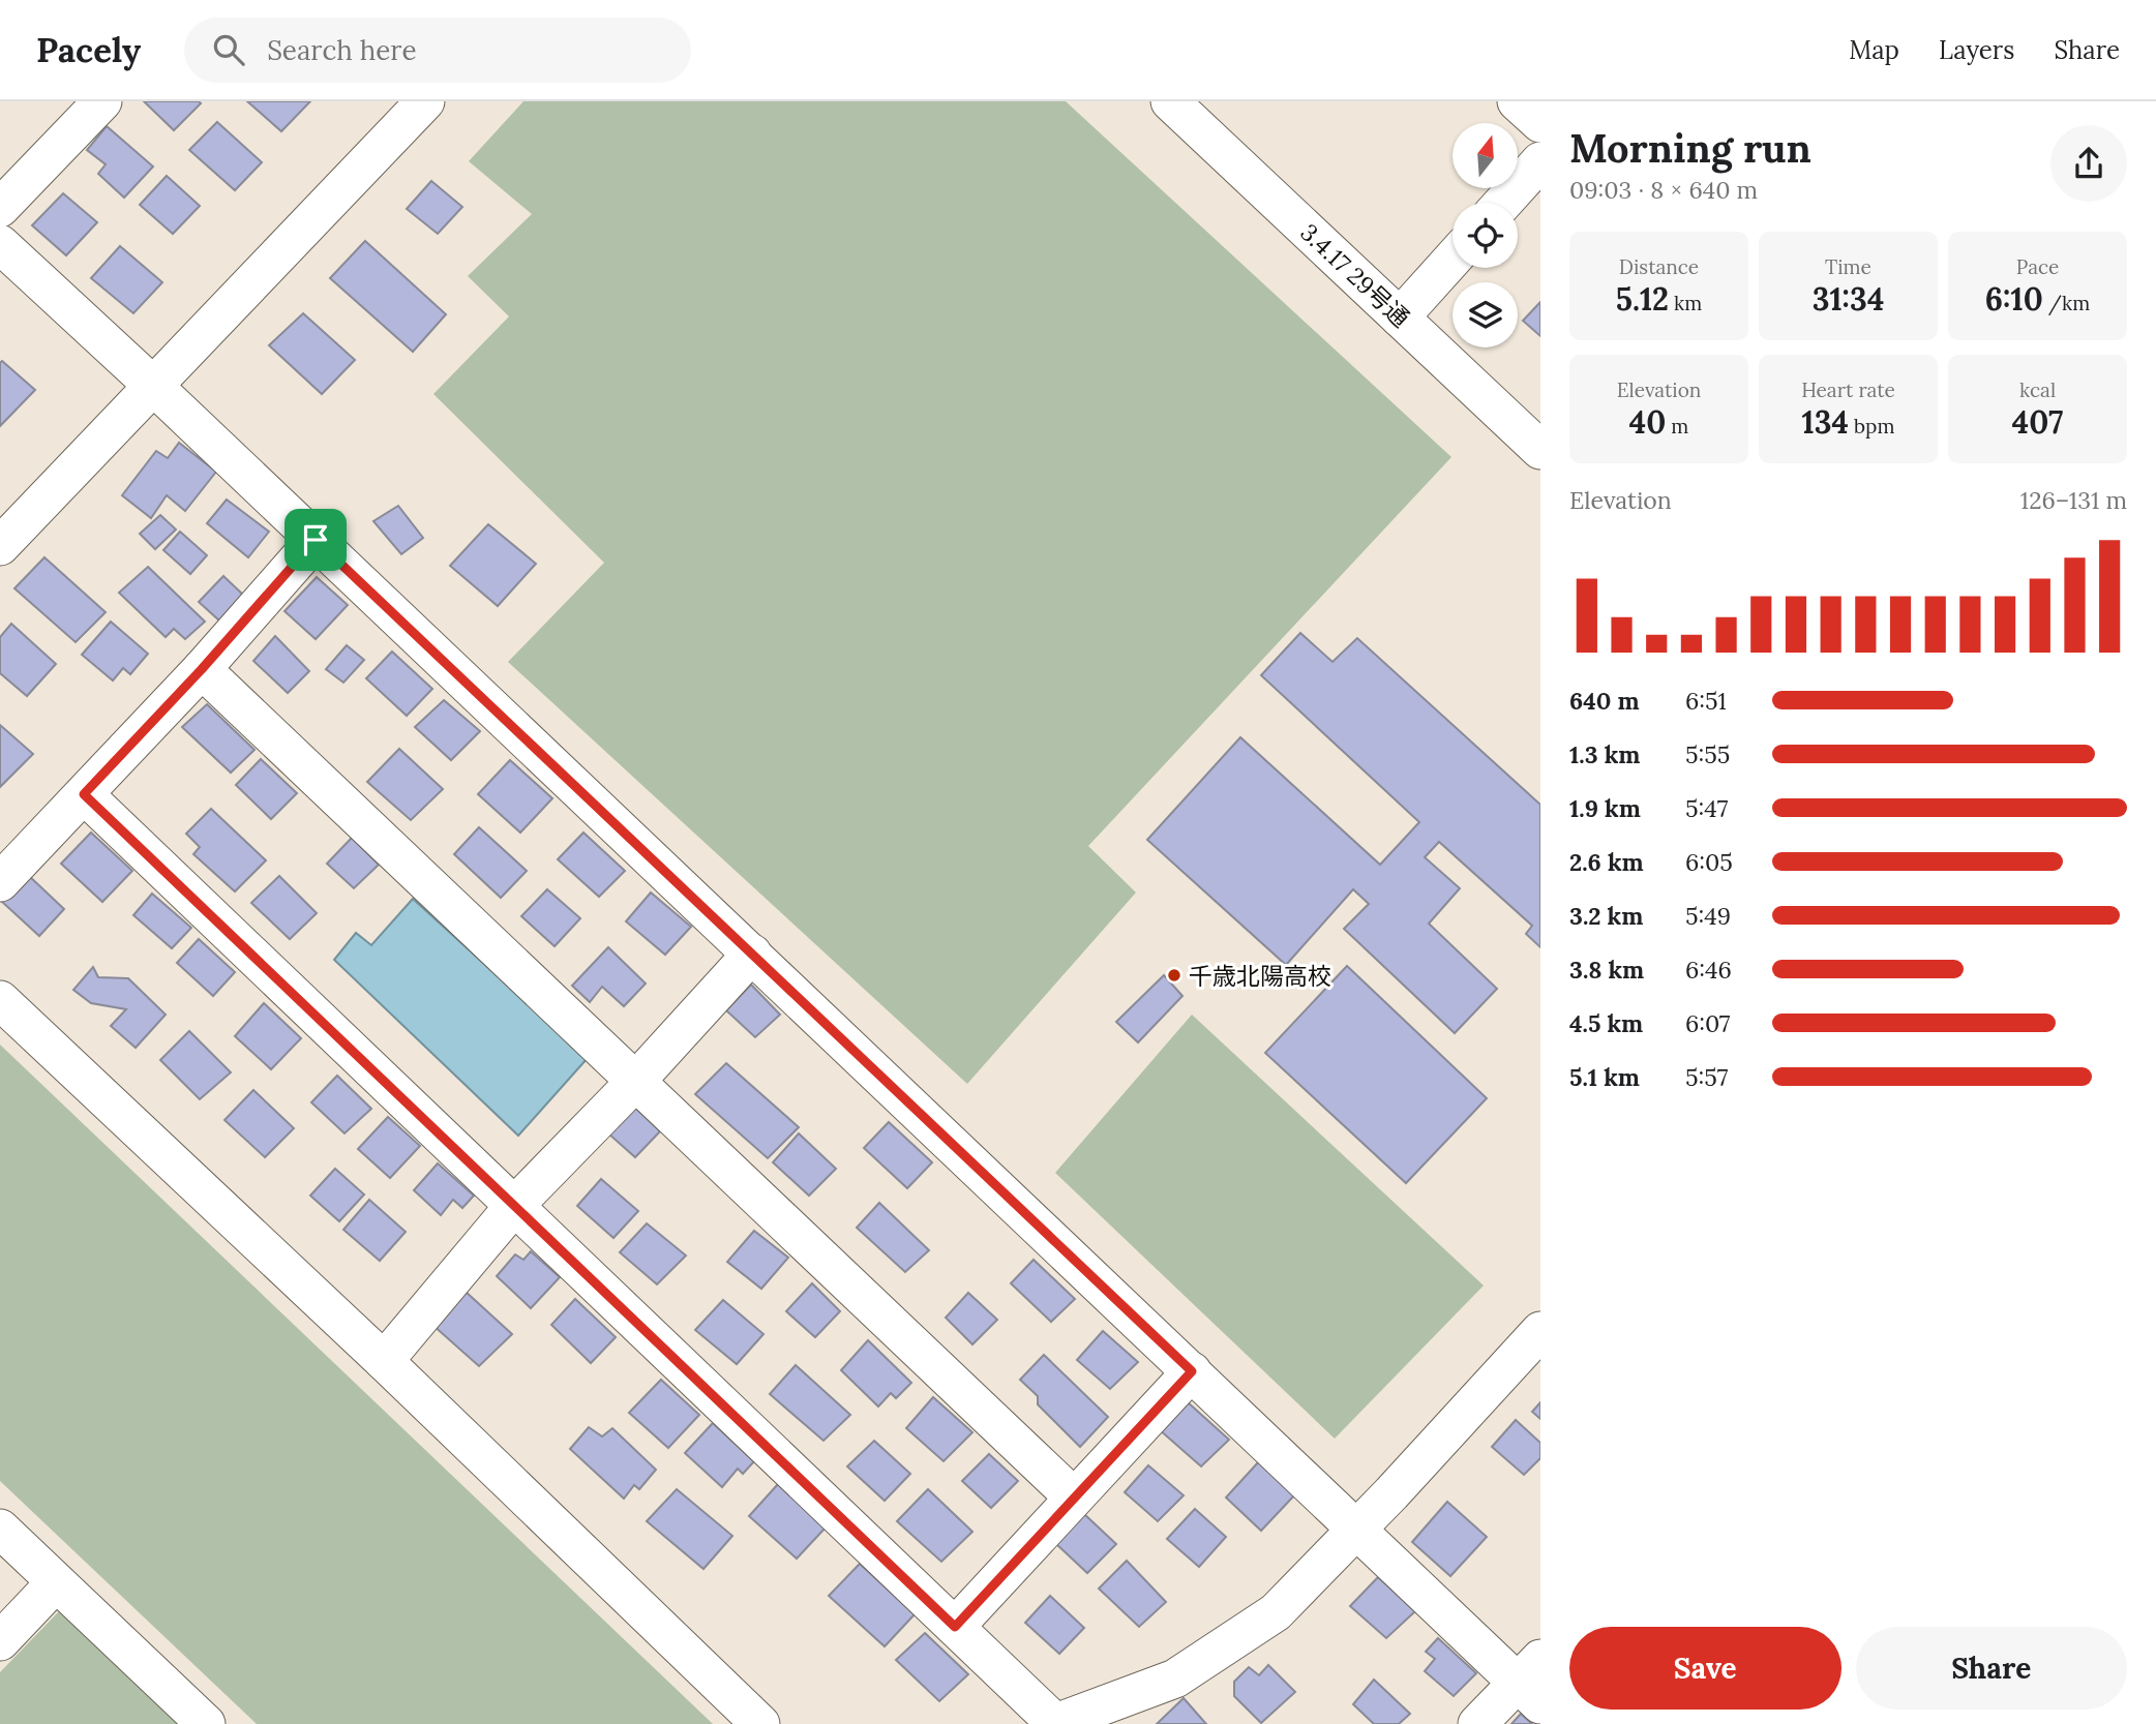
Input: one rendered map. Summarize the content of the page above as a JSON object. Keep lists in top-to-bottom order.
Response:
{
  "streets": {
    "street": ["3.4.17 29号通"]
  },
  "places": ["千歳北陽高校"],
  "north": "top",
  "page": {
    "header": "Pacely",
    "search": "Search here",
    "nav": ["Map", "Layers", "Share"],
    "heading": ["Morning run", "09:03 · 8 × 640 m"],
    "stats": [
      ["Distance", "5.12 km"],
      ["Time", "31:34"],
      ["Pace", "6:10 /km"],
      ["Elevation", "40 m"],
      ["Heart rate", "134 bpm"],
      ["kcal", "407"]
    ],
    "chart": ["Elevation", "126–131 m"],
    "list": [
      {
        "name": "640 m",
        "note": "6:51"
      },
      {
        "name": "1.3 km",
        "note": "5:55"
      },
      {
        "name": "1.9 km",
        "note": "5:47"
      },
      {
        "name": "2.6 km",
        "note": "6:05"
      },
      {
        "name": "3.2 km",
        "note": "5:49"
      },
      {
        "name": "3.8 km",
        "note": "6:46"
      },
      {
        "name": "4.5 km",
        "note": "6:07"
      },
      {
        "name": "5.1 km",
        "note": "5:57"
      }
    ],
    "buttons": ["Save", "Share"]
  }
}
